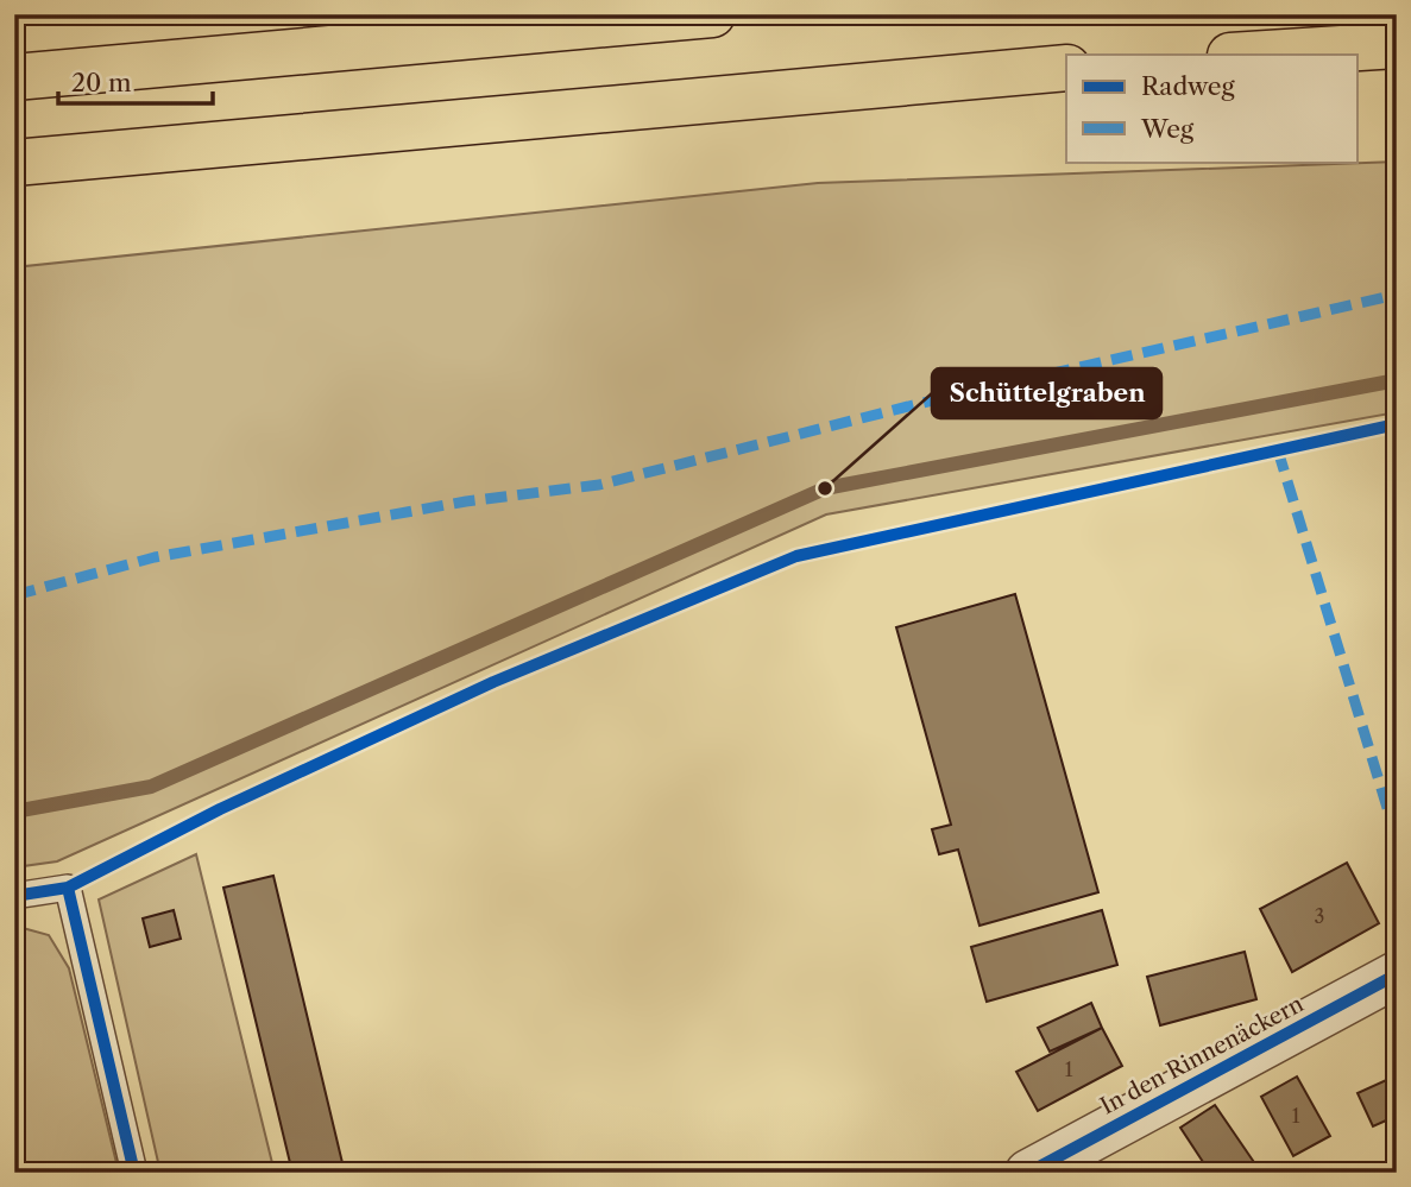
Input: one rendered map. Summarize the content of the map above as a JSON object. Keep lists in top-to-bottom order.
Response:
{
  "streets": {
    "street": ["In den Rinnenäckern"]
  },
  "places": ["Schüttelgraben"],
  "house_numbers": ["3", "1", "1"],
  "legend": ["Radweg", "Weg"],
  "scale_bar": "20 m"
}
